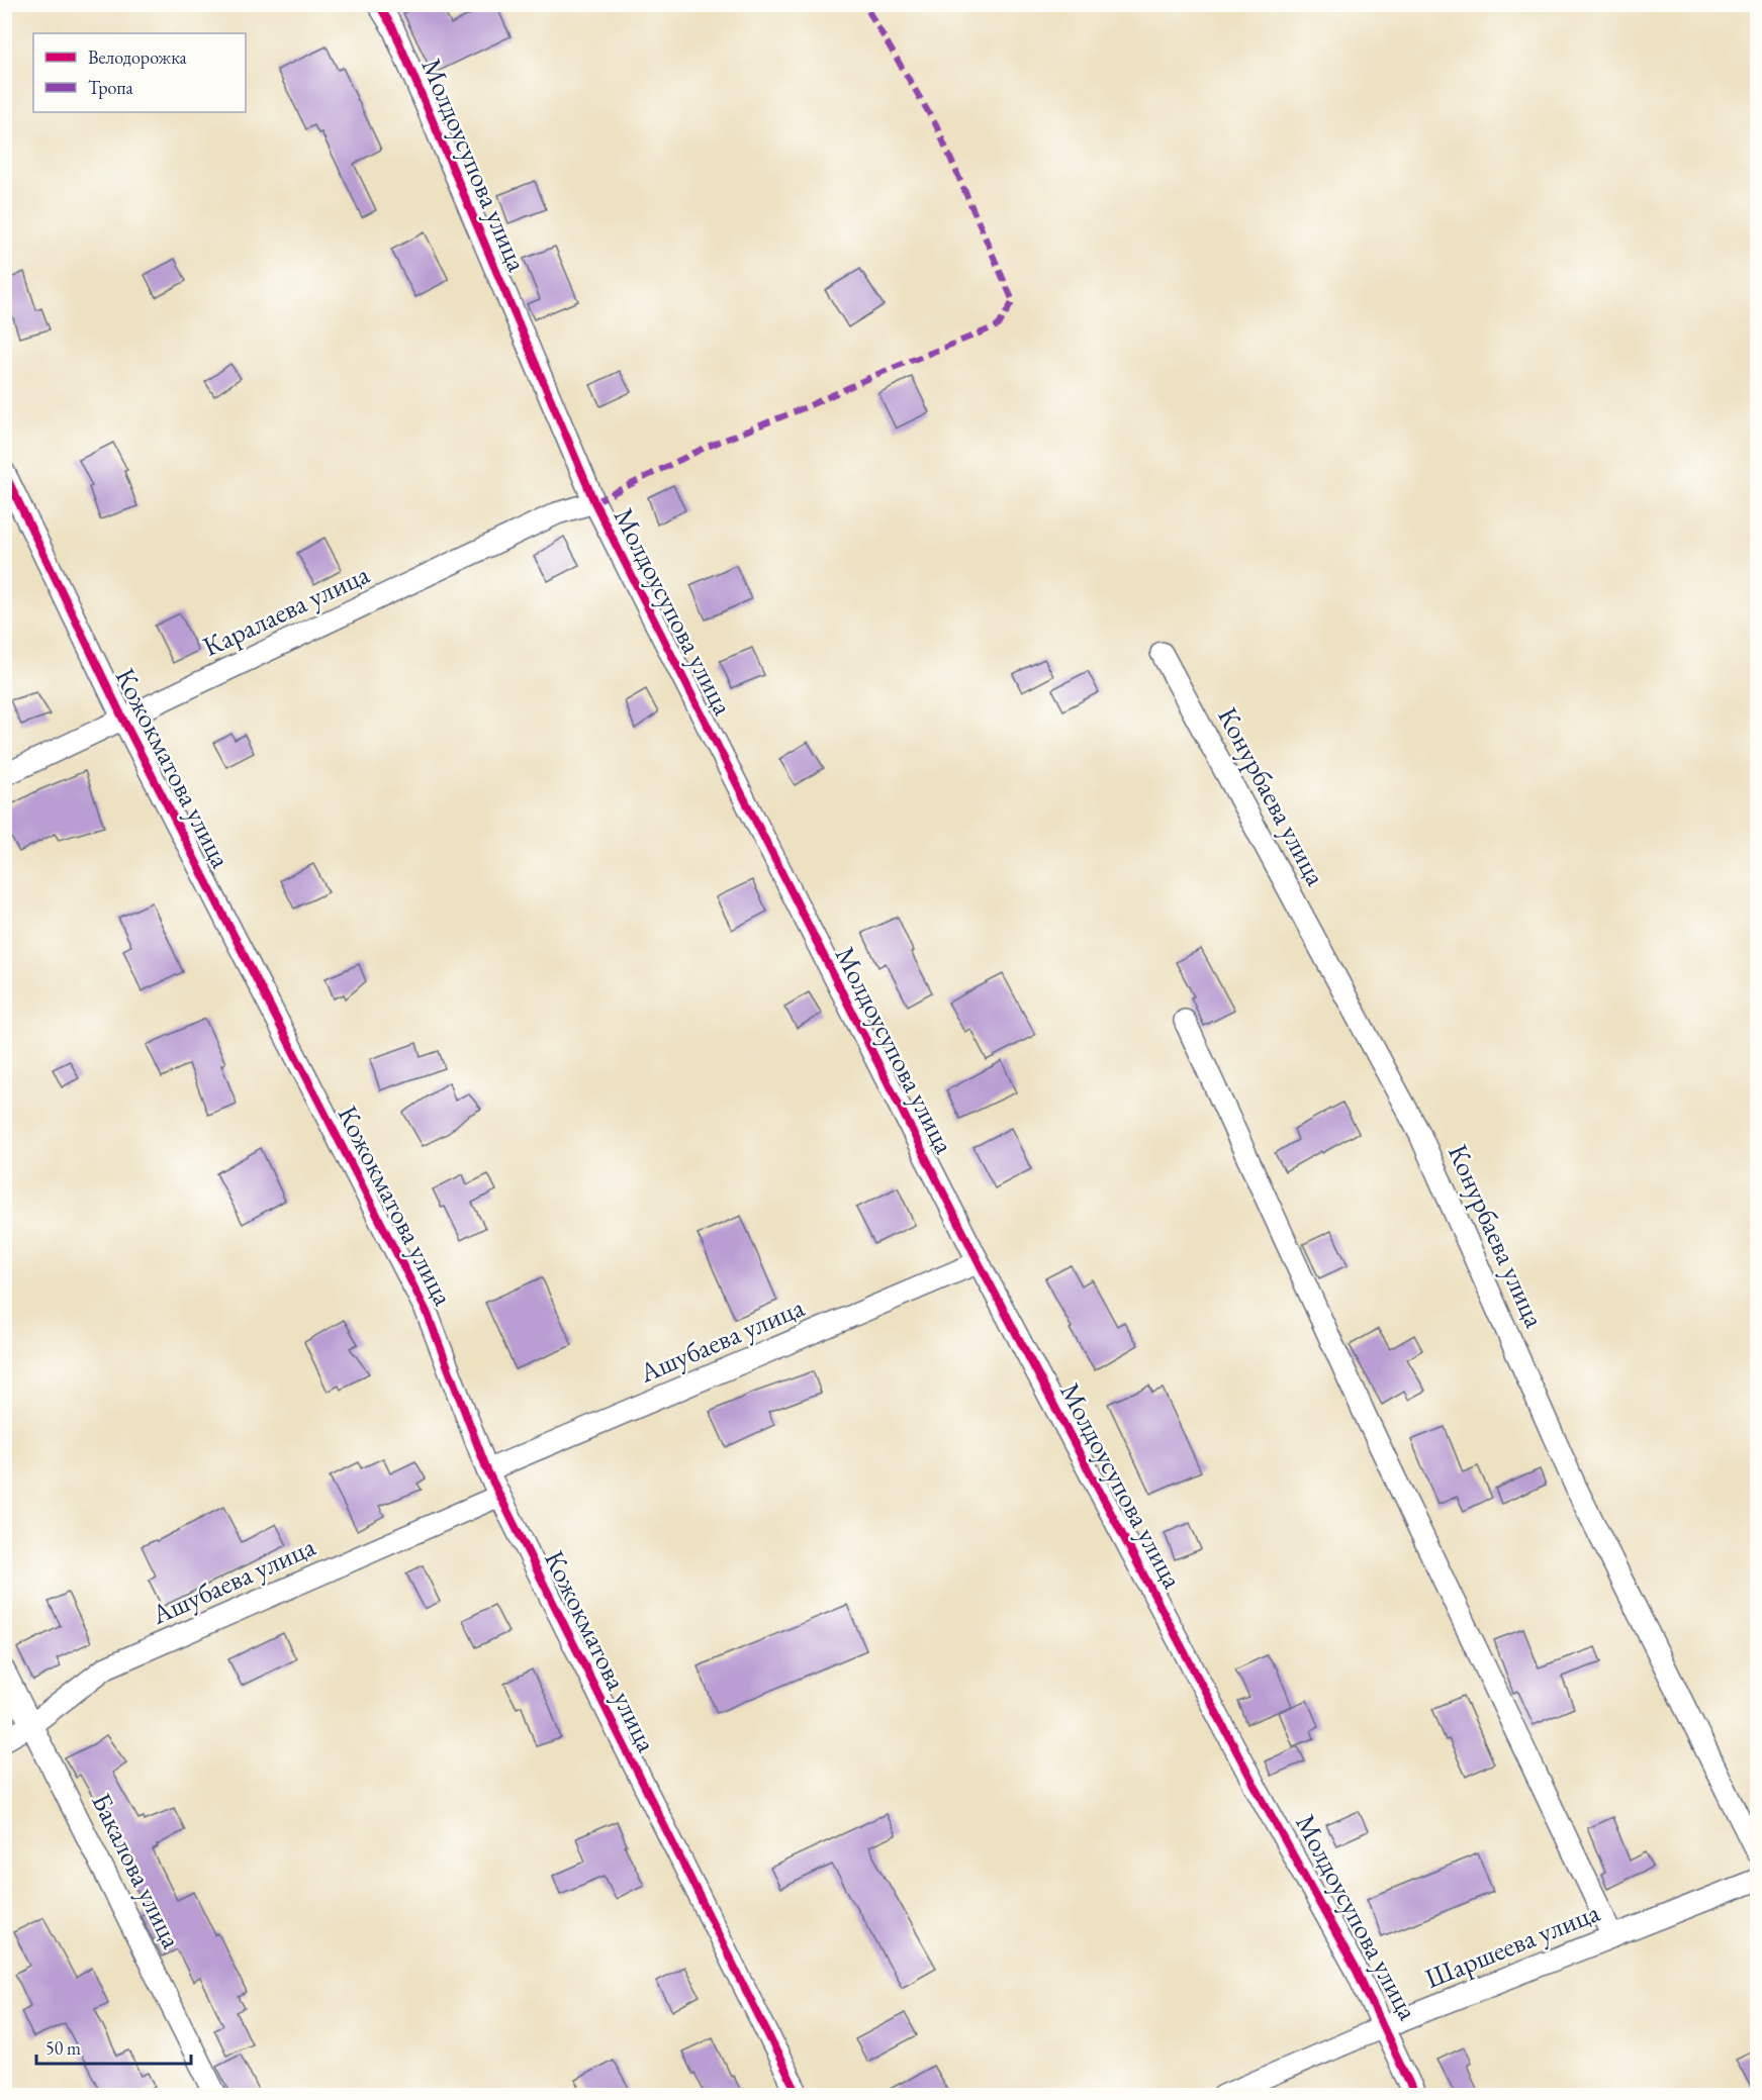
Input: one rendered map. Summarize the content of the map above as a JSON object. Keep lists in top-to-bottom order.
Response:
{
  "streets": {
    "street": [
      "Молдоусупова улица",
      "Каралаева улица",
      "Кожокматова улица",
      "Конурбаева улица",
      "Ашубаева улица",
      "Бакалова улица",
      "Шаршеева улица"
    ]
  },
  "crossings": [
    ["Молдоусупова улица", "Каралаева улица"],
    ["Молдоусупова улица", "Ашубаева улица"],
    ["Молдоусупова улица", "Шаршеева улица"],
    ["Каралаева улица", "Кожокматова улица"],
    ["Кожокматова улица", "Ашубаева улица"],
    ["Ашубаева улица", "Бакалова улица"]
  ],
  "legend": ["Велодорожка", "Тропа"],
  "scale_bar": "50 m"
}
